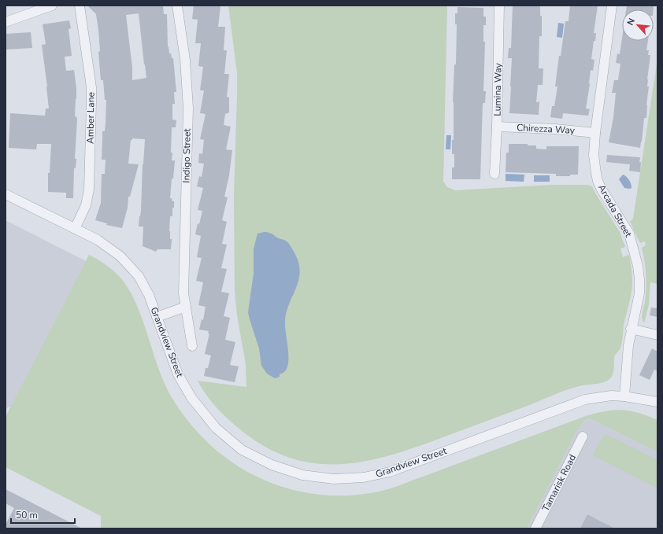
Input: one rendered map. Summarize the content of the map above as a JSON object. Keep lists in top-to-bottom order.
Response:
{
  "streets": {
    "street": [
      "Lumina Way",
      "Amber Lane",
      "Chirezza Way",
      "Indigo Street",
      "Arcada Street",
      "Grandview Street",
      "Tamarisk Road"
    ]
  },
  "crossings": [
    ["Lumina Way", "Chirezza Way"],
    ["Amber Lane", "Grandview Street"],
    ["Chirezza Way", "Arcada Street"],
    ["Arcada Street", "Grandview Street"]
  ],
  "scale_bar": "50 m",
  "north": "top left"
}
